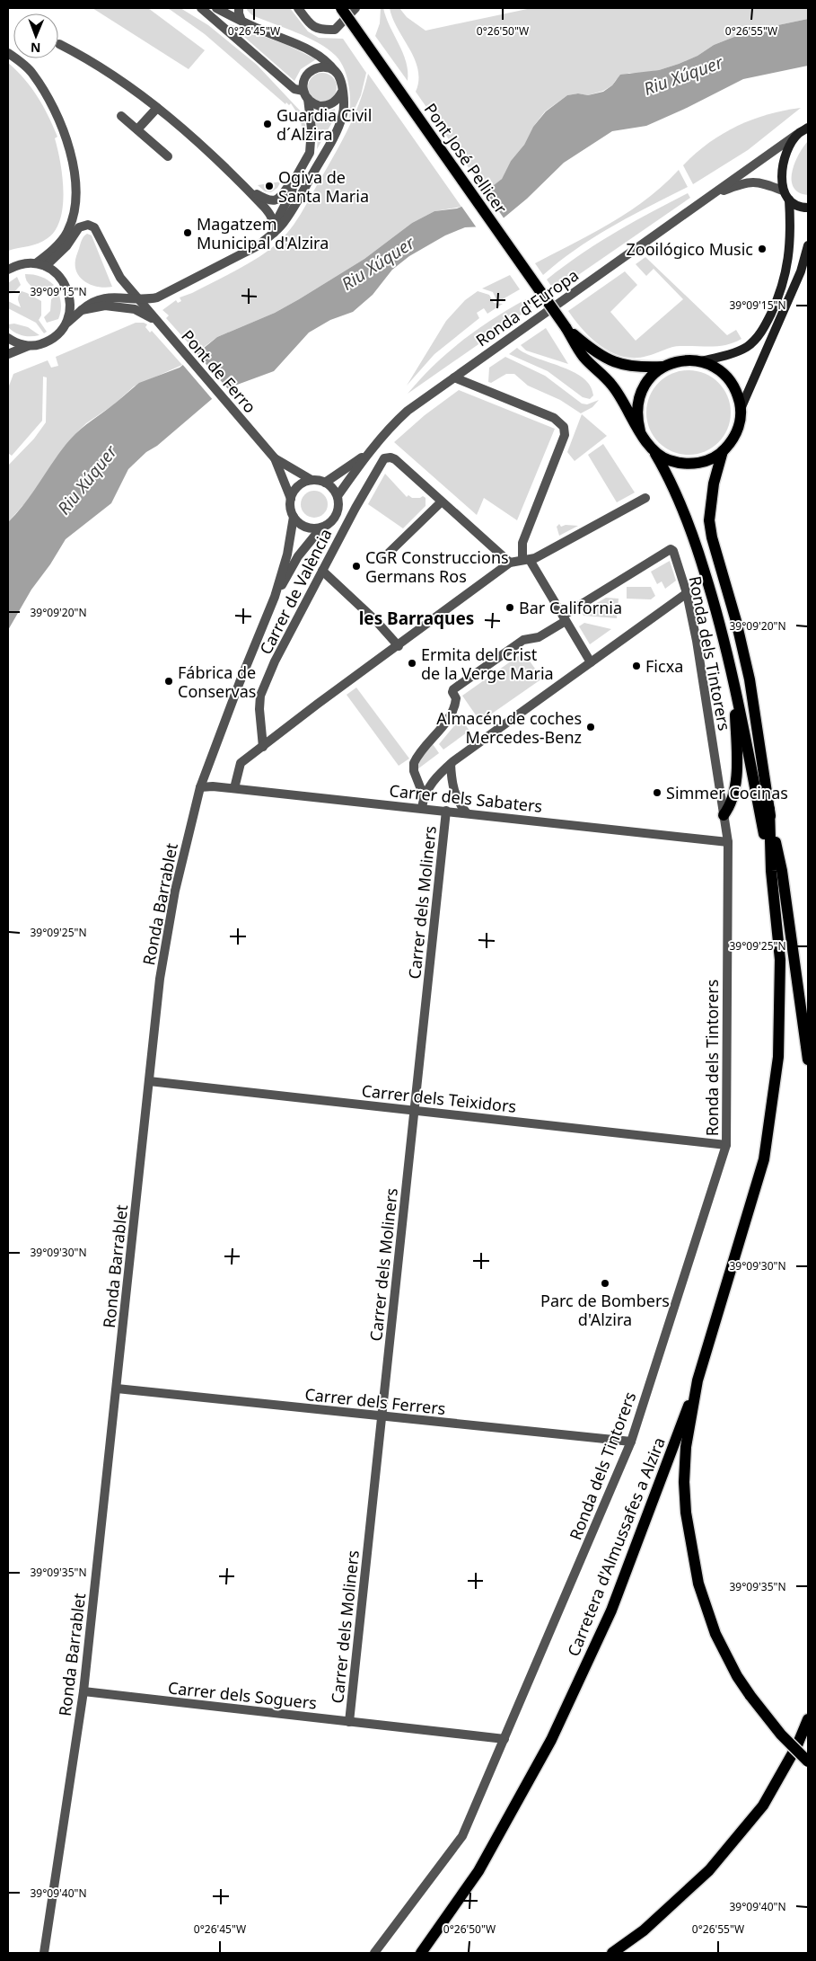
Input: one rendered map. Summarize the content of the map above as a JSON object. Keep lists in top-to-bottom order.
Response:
{
  "streets": {
    "main road": ["Pont José Pellicer", "Carretera d'Almussafes a Alzira"],
    "street": [
      "Ronda d'Europa",
      "Pont de Ferro",
      "Carrer de València",
      "Ronda dels Tintorers",
      "Carrer dels Sabaters",
      "Carrer dels Moliners",
      "Ronda Barrablet",
      "Carrer dels Teixidors",
      "Carrer dels Ferrers",
      "Carrer dels Soguers"
    ]
  },
  "crossings": [
    ["Ronda dels Tintorers", "Carrer dels Sabaters"],
    ["Ronda dels Tintorers", "Carrer dels Teixidors"],
    ["Ronda dels Tintorers", "Carrer dels Ferrers"],
    ["Ronda dels Tintorers", "Carrer dels Soguers"],
    ["Carrer dels Sabaters", "Carrer dels Moliners"],
    ["Carrer dels Sabaters", "Ronda Barrablet"],
    ["Carrer dels Moliners", "Carrer dels Teixidors"],
    ["Carrer dels Moliners", "Carrer dels Ferrers"],
    ["Carrer dels Moliners", "Carrer dels Soguers"],
    ["Ronda Barrablet", "Carrer dels Teixidors"],
    ["Ronda Barrablet", "Carrer dels Ferrers"],
    ["Ronda Barrablet", "Carrer dels Soguers"]
  ],
  "districts": ["les Barraques"],
  "water": ["Riu Xúquer"],
  "places": [
    "Guardia Civil d´Alzira",
    "Ogiva de Santa Maria",
    "Magatzem Municipal d'Alzira",
    "Zooilógico Music",
    "CGR Construccions Germans Ros",
    "Bar California",
    "Ermita del Crist de la Verge Maria",
    "Ficxa",
    "Fábrica de Conservas",
    "Almacén de coches Mercedes-Benz",
    "Simmer Cocinas",
    "Parc de Bombers d'Alzira"
  ],
  "north": "bottom",
  "coordinates": [
    "0°26'45\"W",
    "0°26'50\"W",
    "0°26'55\"W",
    "39°09'15\"N",
    "39°09'20\"N",
    "39°09'25\"N",
    "39°09'30\"N",
    "39°09'35\"N",
    "39°09'40\"N"
  ]
}
